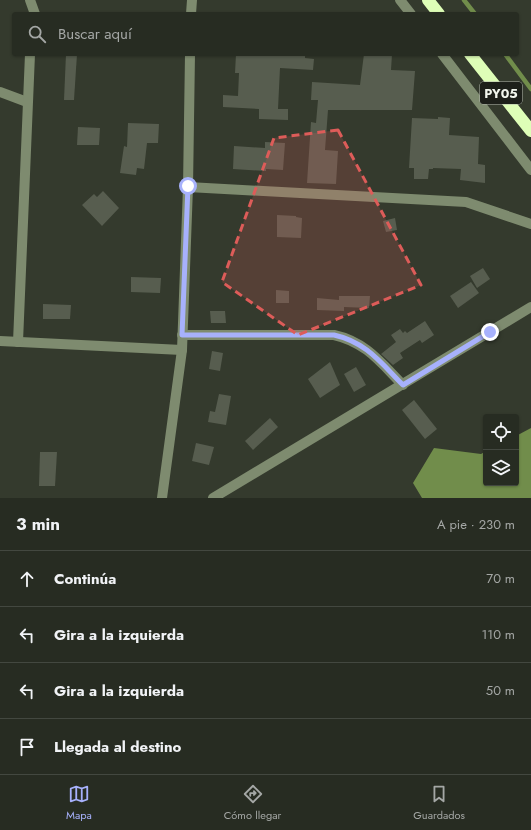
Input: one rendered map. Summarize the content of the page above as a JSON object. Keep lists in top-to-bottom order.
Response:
{
  "streets": {
    "highway": ["PY05"]
  },
  "page": {
    "search": "Buscar aquí",
    "heading": ["3 min", "A pie · 230 m"],
    "list": [
      ["Continúa", "70 m"],
      ["Gira a la izquierda", "110 m"],
      ["Gira a la izquierda", "50 m"],
      "Llegada al destino"
    ],
    "nav": ["Mapa", "Cómo llegar", "Guardados"]
  }
}
